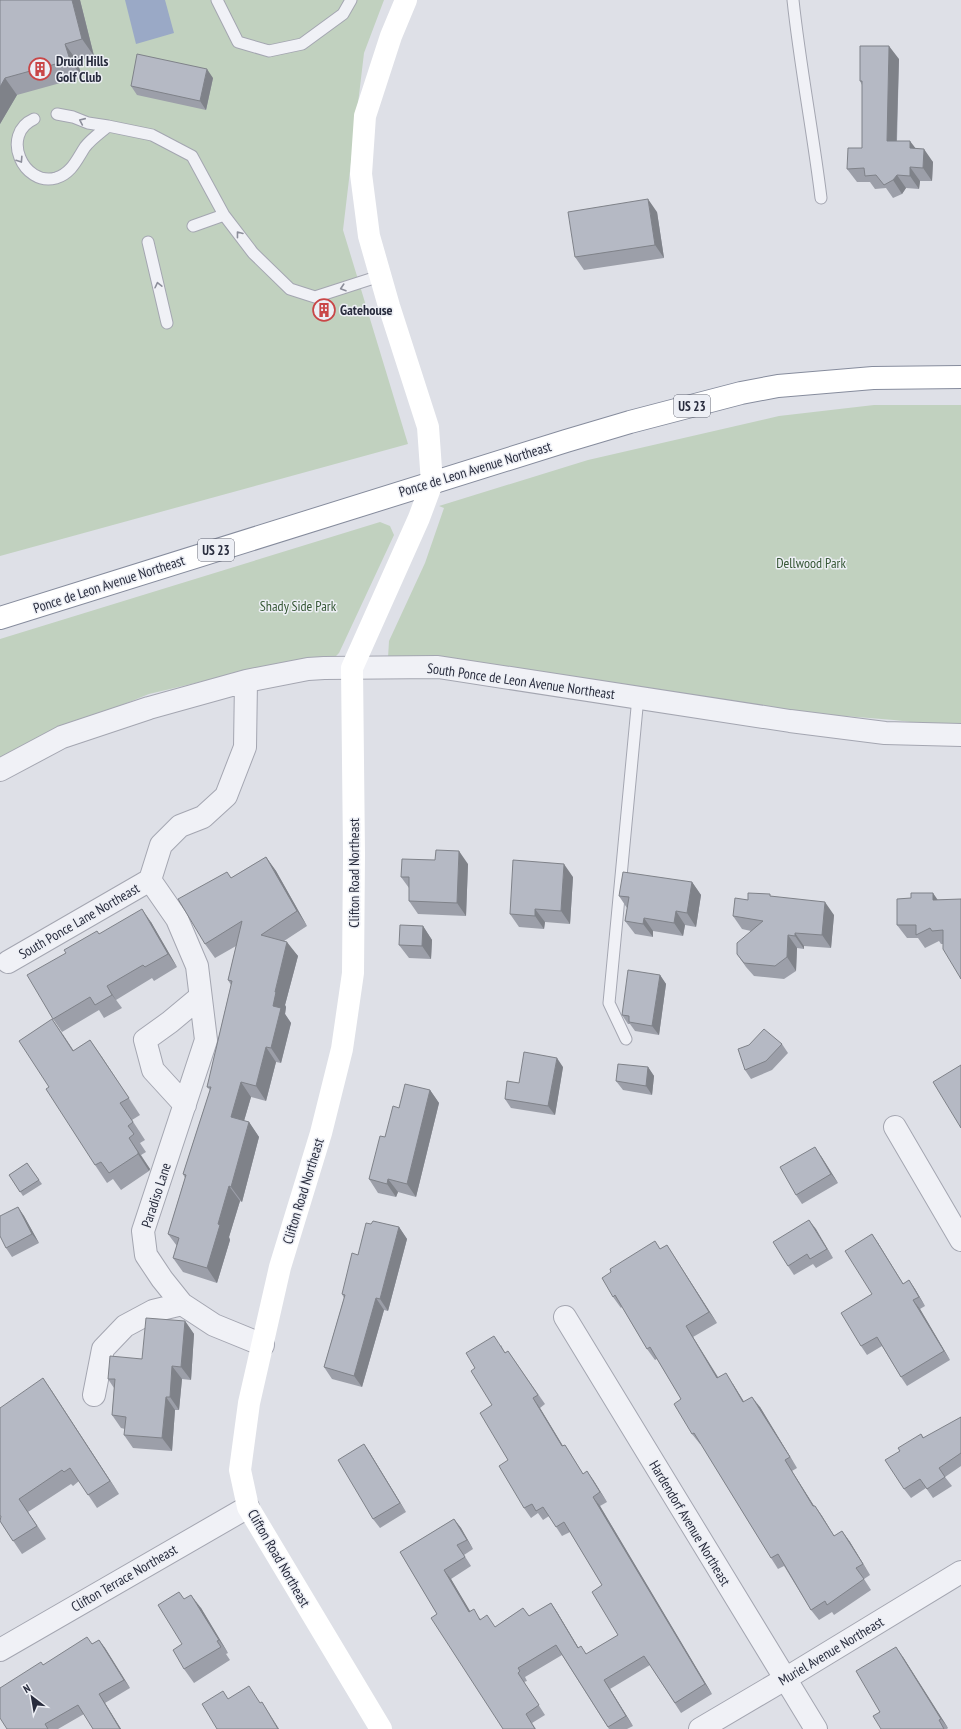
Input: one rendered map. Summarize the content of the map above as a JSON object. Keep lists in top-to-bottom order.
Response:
{
  "streets": {
    "main road": ["US 23", "Ponce de Leon Avenue Northeast", "Clifton Road Northeast"],
    "street": [
      "South Ponce de Leon Avenue Northeast",
      "South Ponce Lane Northeast",
      "Paradiso Lane",
      "Hardendorf Avenue Northeast",
      "Clifton Terrace Northeast",
      "Muriel Avenue Northeast"
    ]
  },
  "crossings": [
    ["Ponce de Leon Avenue Northeast", "Clifton Road Northeast"],
    ["South Ponce de Leon Avenue Northeast", "Clifton Road Northeast"],
    ["Clifton Road Northeast", "Paradiso Lane"],
    ["Clifton Road Northeast", "Clifton Terrace Northeast"],
    ["South Ponce Lane Northeast", "Paradiso Lane"],
    ["Hardendorf Avenue Northeast", "Muriel Avenue Northeast"]
  ],
  "parks": ["Dellwood Park", "Shady Side Park"],
  "places": {
    "building": ["Druid Hills Golf Club", "Gatehouse"]
  },
  "north": "top left"
}
